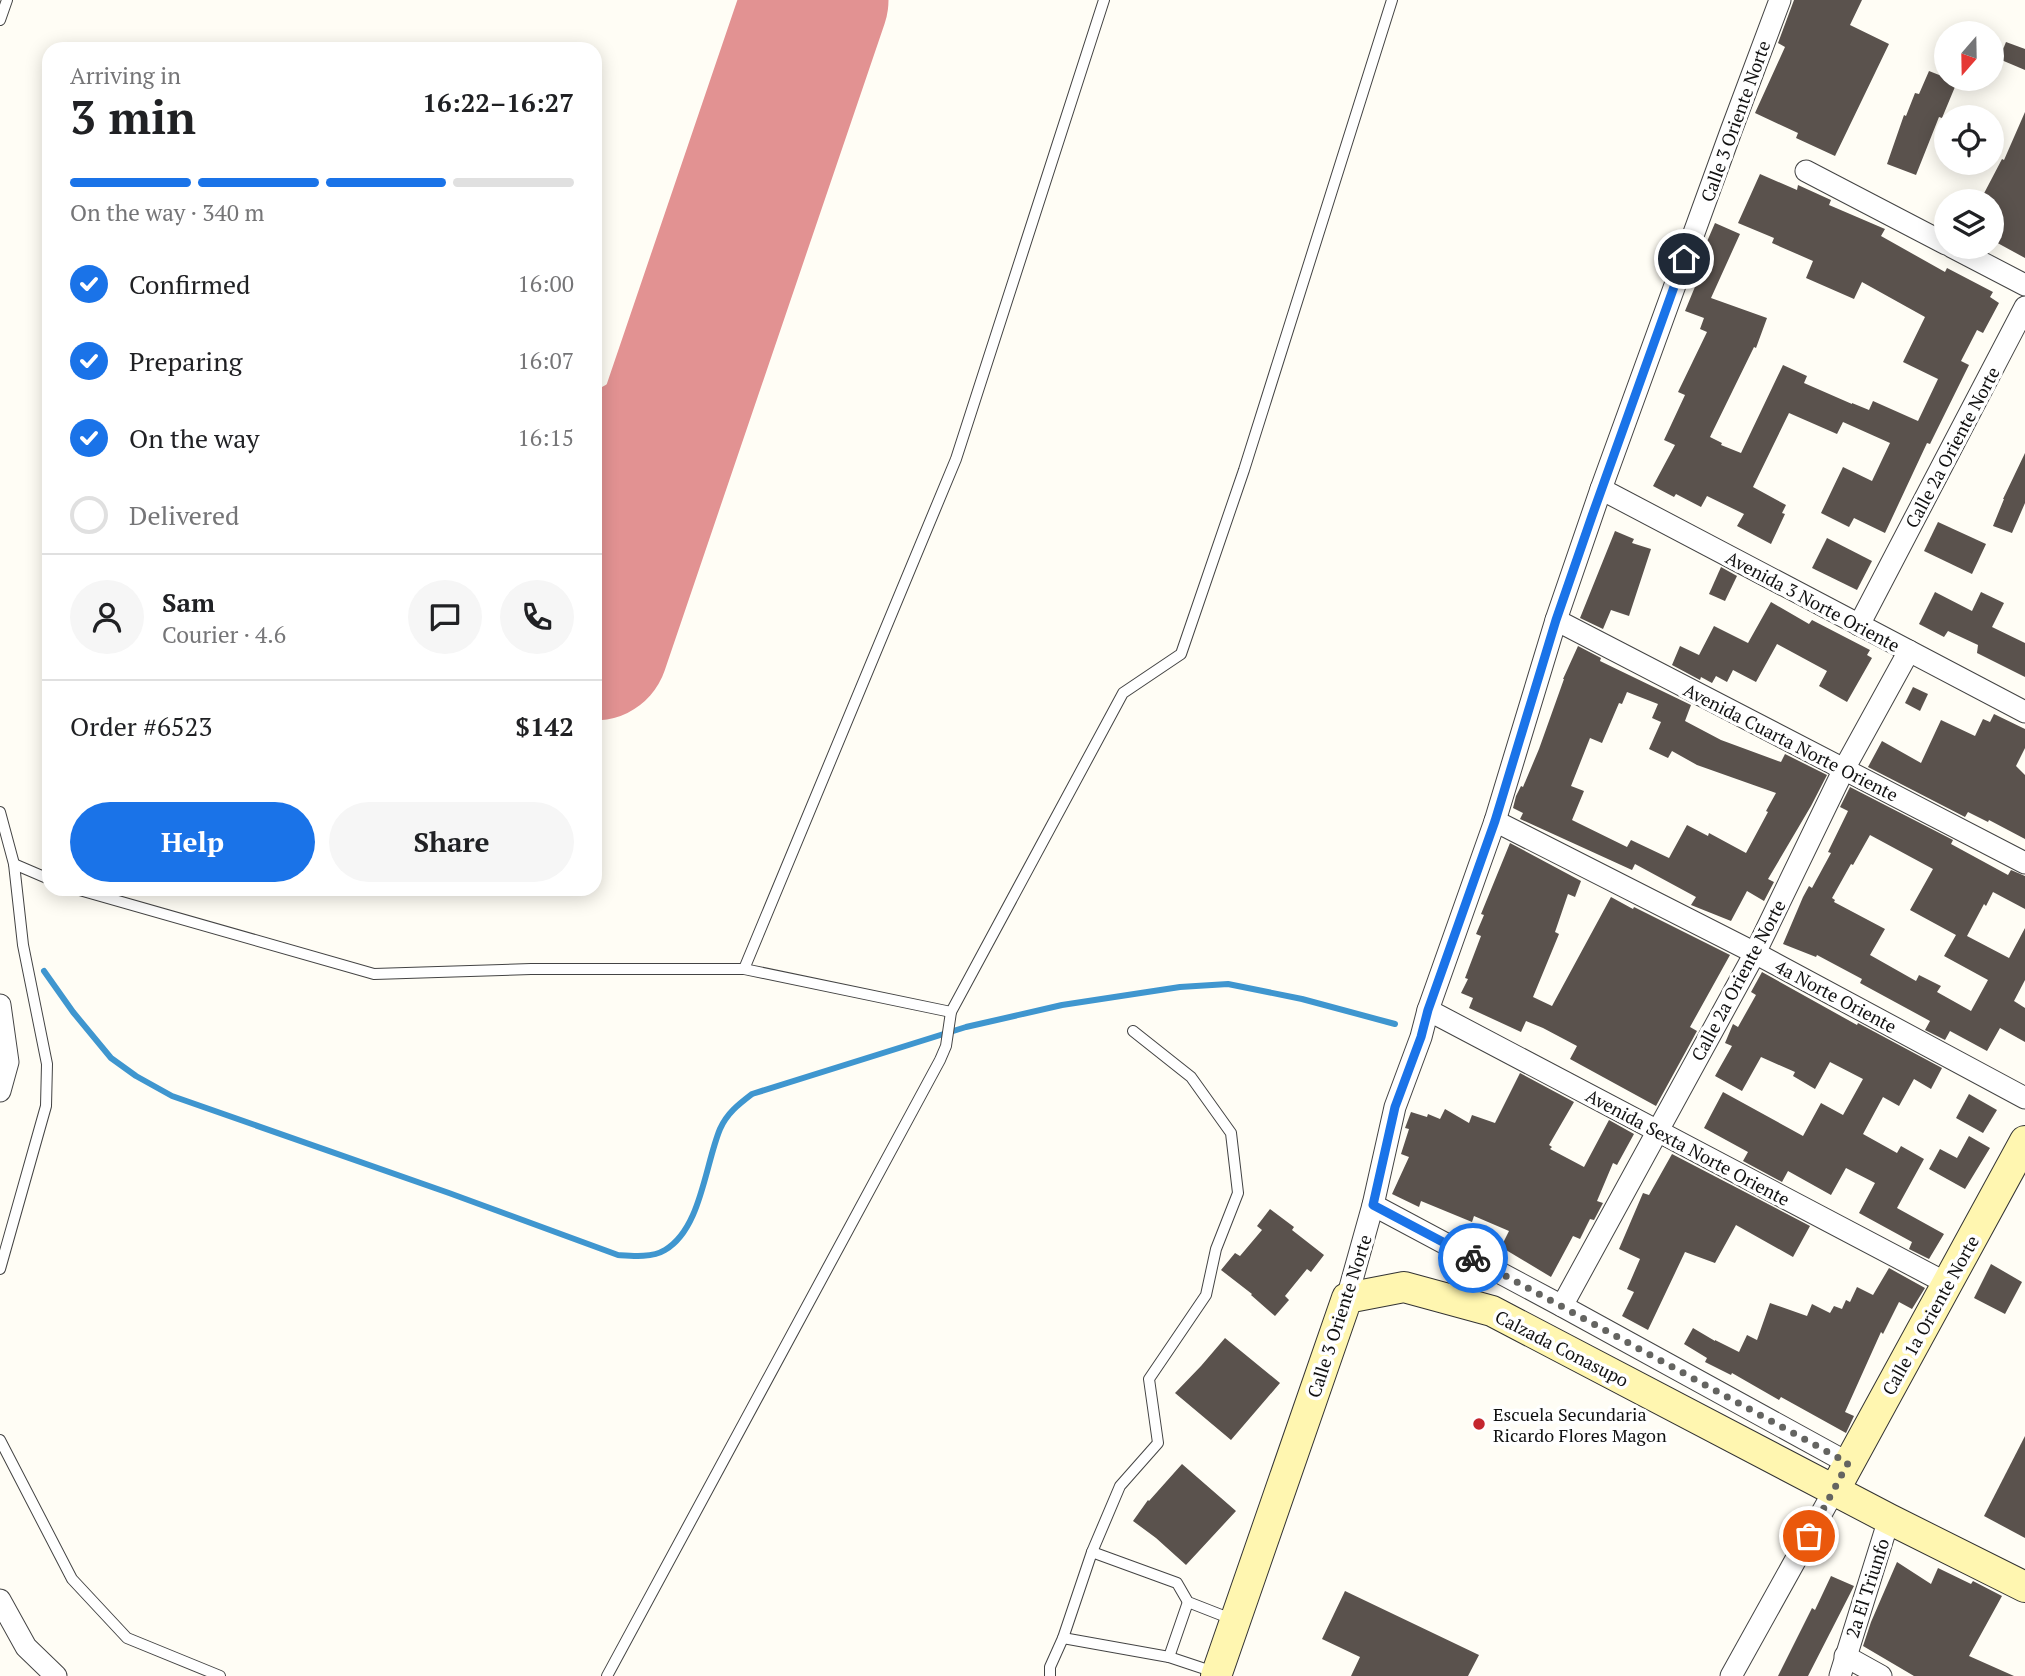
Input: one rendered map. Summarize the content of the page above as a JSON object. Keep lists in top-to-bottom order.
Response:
{
  "streets": {
    "street": [
      "Calle 3 Oriente Norte",
      "Calle 2a Oriente Norte",
      "Avenida 3 Norte Oriente",
      "Avenida Cuarta Norte Oriente",
      "4a Norte Oriente",
      "Avenida Sexta Norte Oriente",
      "Calle 1a Oriente Norte",
      "Calzada Conasupo",
      "2a El Triunfo"
    ]
  },
  "crossings": [
    ["Calle 3 Oriente Norte", "Avenida 3 Norte Oriente"],
    ["Calle 3 Oriente Norte", "Avenida Cuarta Norte Oriente"],
    ["Calle 3 Oriente Norte", "4a Norte Oriente"],
    ["Calle 3 Oriente Norte", "Avenida Sexta Norte Oriente"],
    ["Calle 3 Oriente Norte", "Calzada Conasupo"],
    ["Calle 2a Oriente Norte", "Avenida 3 Norte Oriente"],
    ["Calle 2a Oriente Norte", "Avenida Cuarta Norte Oriente"],
    ["Calle 2a Oriente Norte", "4a Norte Oriente"],
    ["Calle 2a Oriente Norte", "Avenida Sexta Norte Oriente"],
    ["Avenida Sexta Norte Oriente", "Calle 1a Oriente Norte"],
    ["Calle 1a Oriente Norte", "Calzada Conasupo"],
    ["Calzada Conasupo", "2a El Triunfo"]
  ],
  "places": ["Escuela Secundaria Ricardo Flores Magon"],
  "north": "bottom",
  "page": {
    "heading": ["3 min", "Arriving in", "16:22–16:27"],
    "panel": [
      "Sam",
      "Courier · 4.6",
      "Order #6523",
      "$142"
    ],
    "bar": "On the way · 340 m",
    "list": [
      ["Confirmed", "16:00"],
      ["Preparing", "16:07"],
      ["On the way", "16:15"],
      "Delivered"
    ],
    "buttons": ["Help", "Share"]
  }
}
